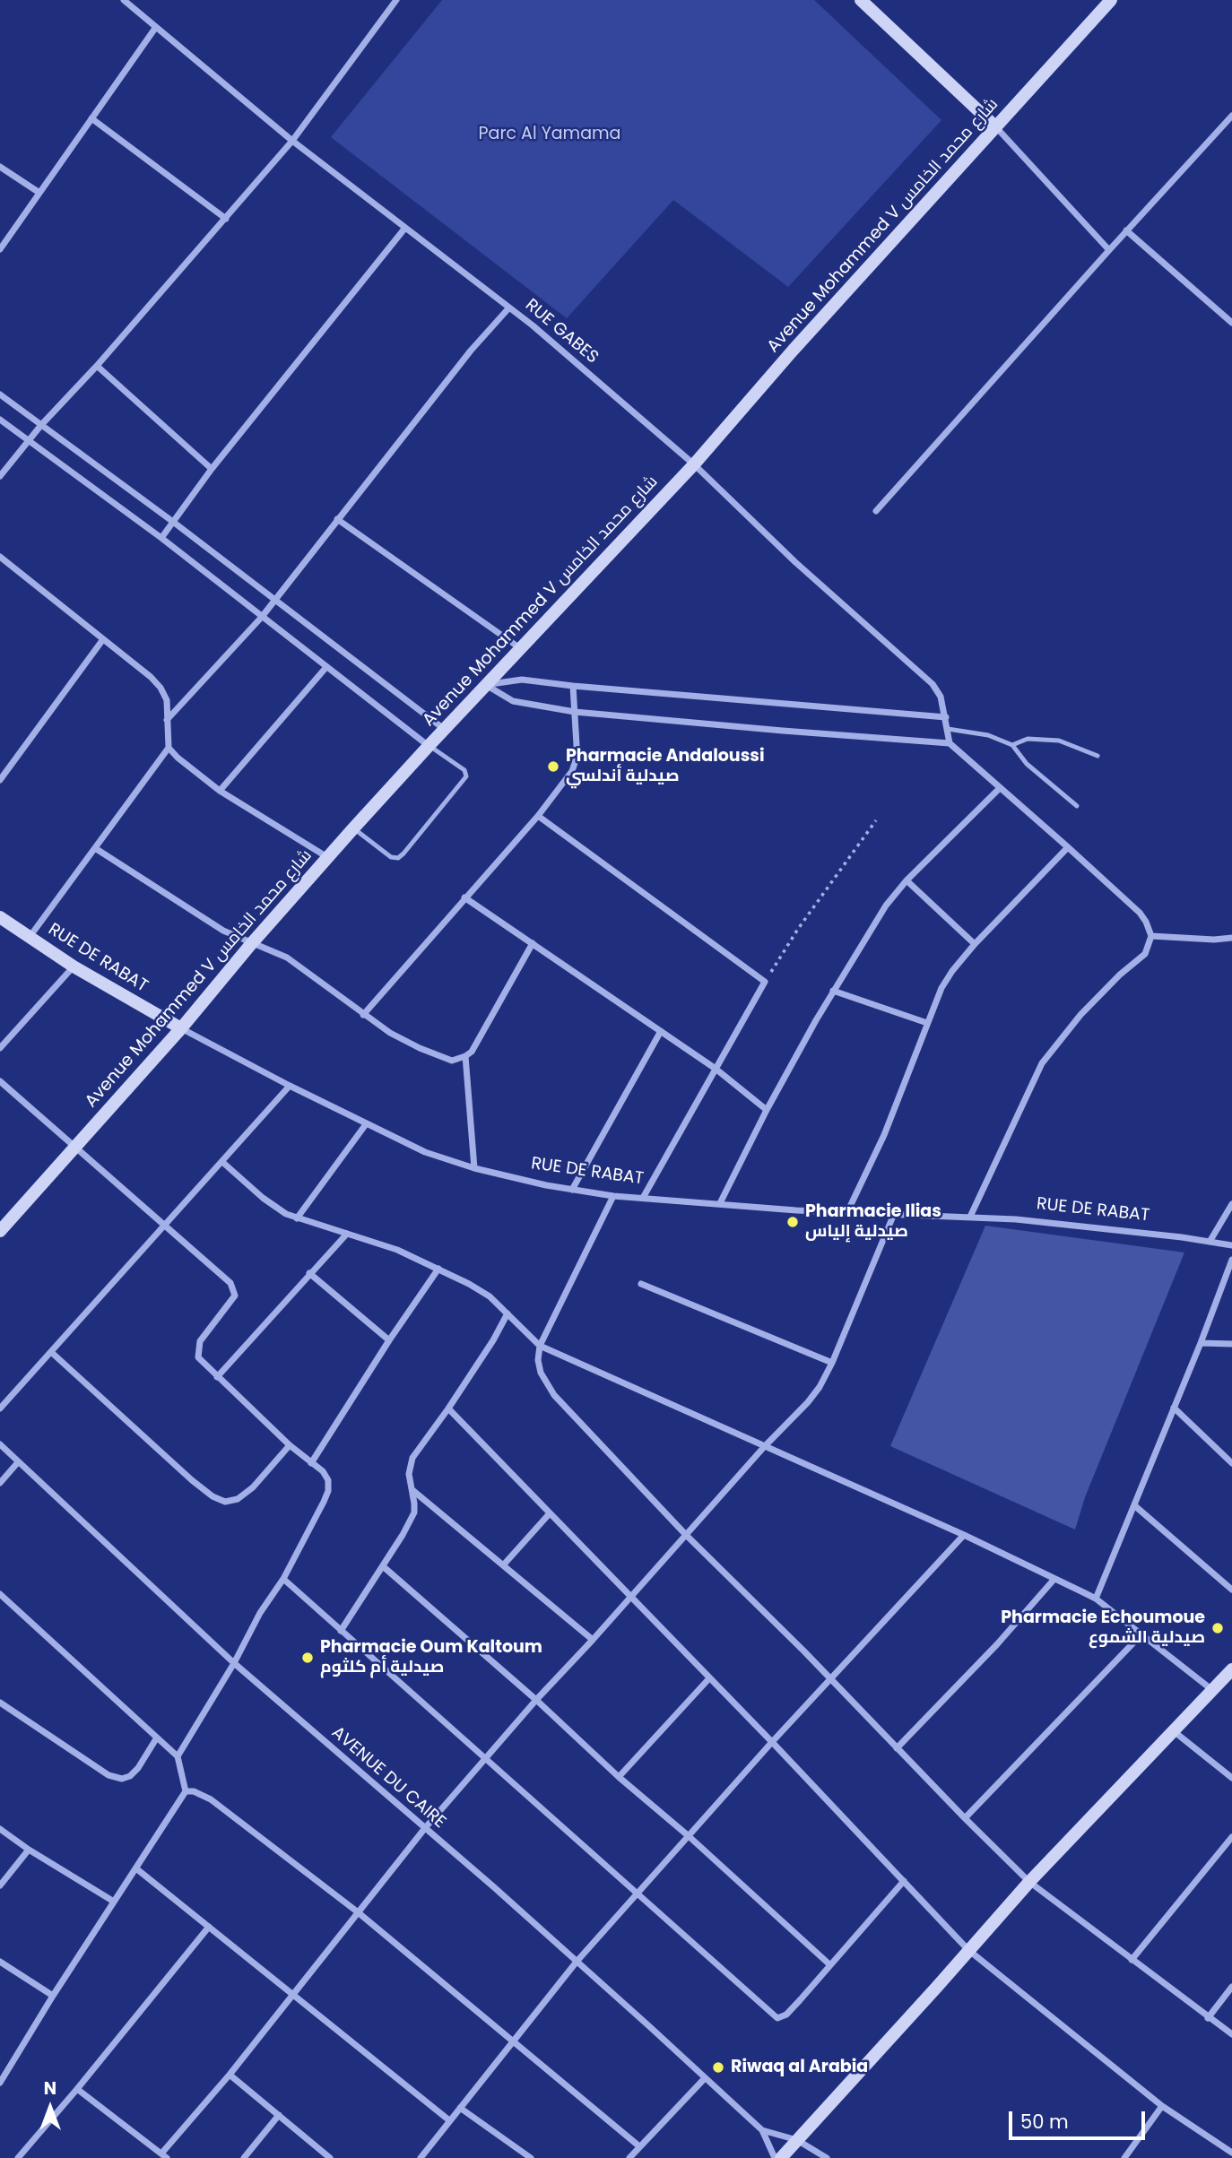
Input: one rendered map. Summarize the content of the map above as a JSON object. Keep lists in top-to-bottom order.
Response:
{
  "streets": {
    "main road": ["Avenue Mohammed V شارع محمد الخامس", "RUE DE RABAT"],
    "street": ["RUE GABES", "AVENUE DU CAIRE"]
  },
  "crossings": [
    ["Avenue Mohammed V شارع محمد الخامس", "RUE GABES"],
    ["Avenue Mohammed V شارع محمد الخامس", "RUE DE RABAT"]
  ],
  "parks": ["Parc Al Yamama"],
  "places": [
    "Pharmacie Andaloussi صيدلية أندلسي",
    "Pharmacie Ilias صيدلية إلياس",
    "Pharmacie Echoumoue صيدلية الشموع",
    "Pharmacie Oum Kaltoum صيدلية أم كلثوم",
    "Riwaq al Arabia"
  ],
  "scale_bar": "50 m",
  "north": "top"
}
